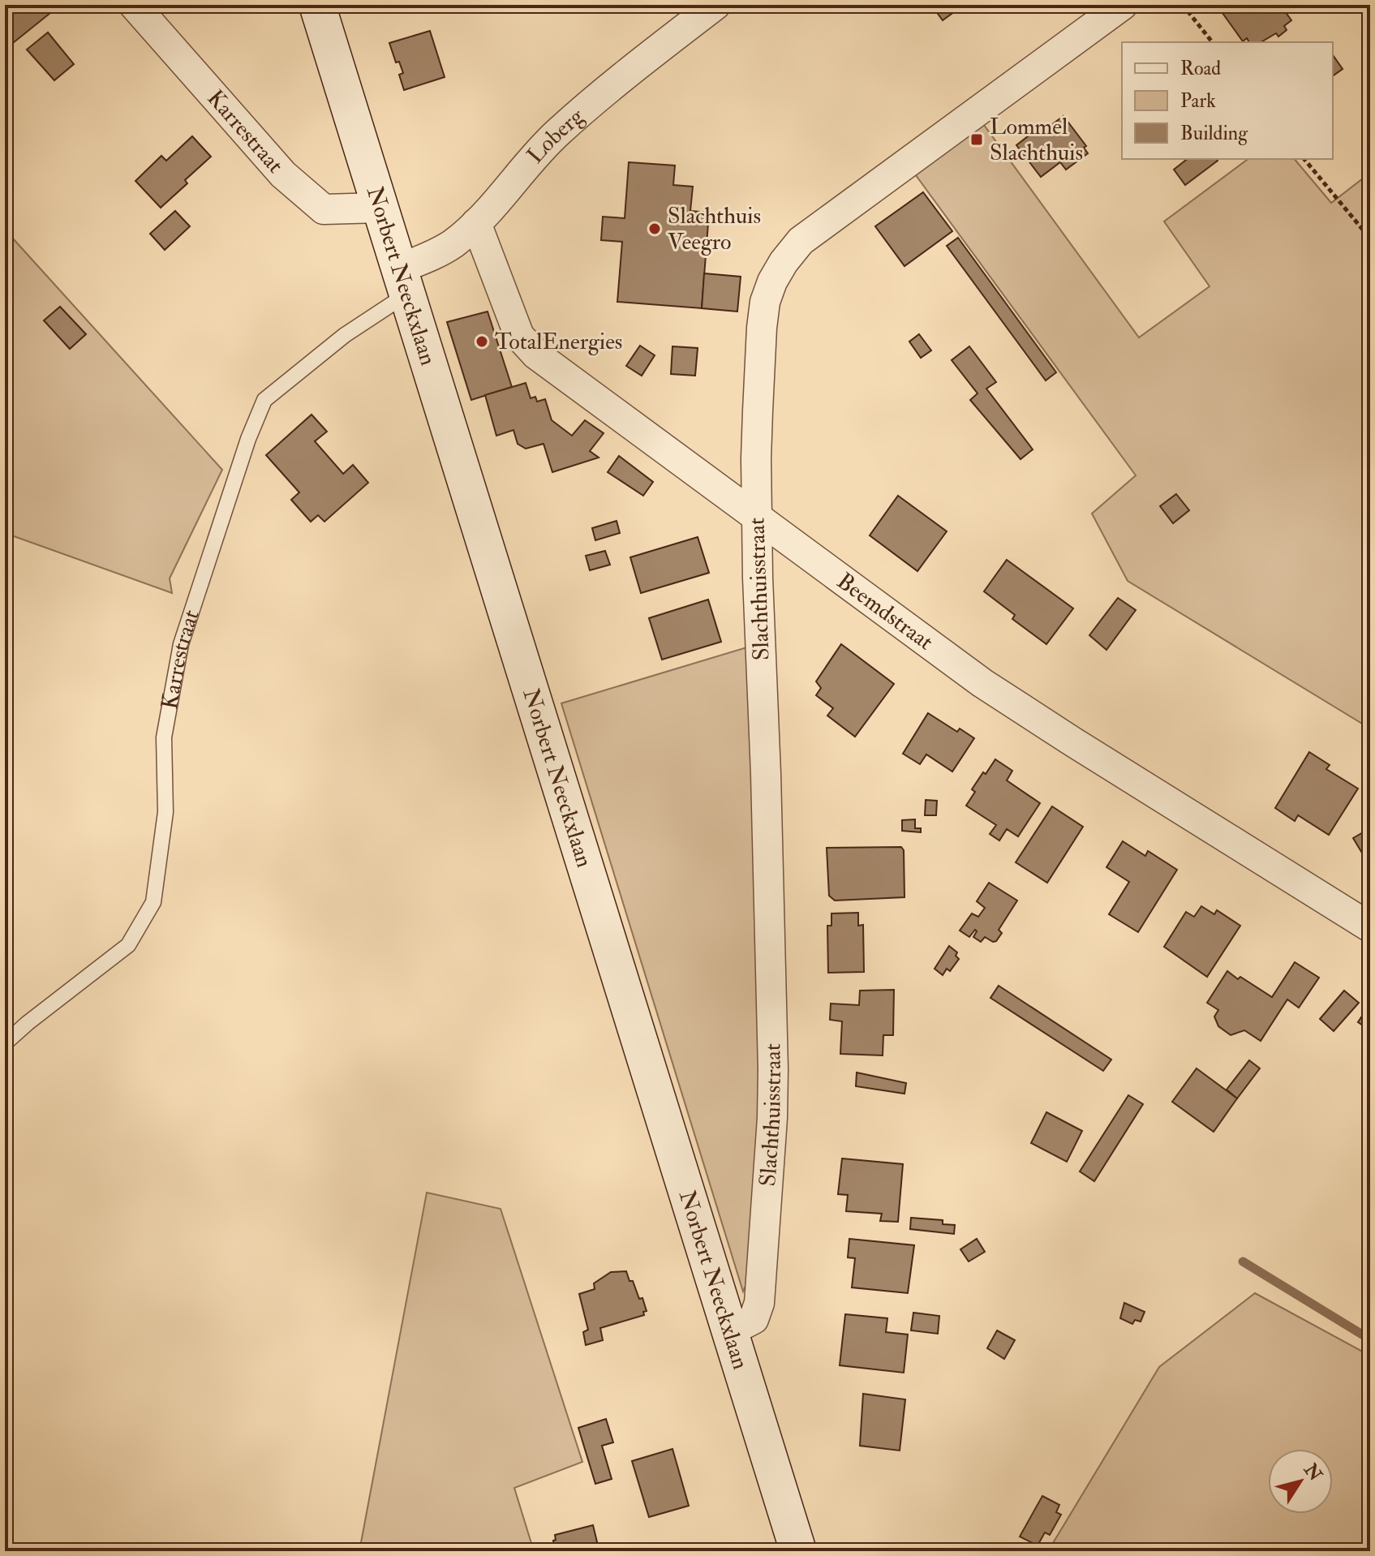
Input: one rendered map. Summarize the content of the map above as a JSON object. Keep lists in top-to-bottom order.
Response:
{
  "streets": {
    "main road": ["Norbert Neeckxlaan"],
    "street": [
      "Karrestraat",
      "Loberg",
      "Slachthuisstraat",
      "Beemdstraat"
    ]
  },
  "crossings": [
    ["Karrestraat", "Loberg"],
    ["Karrestraat", "Norbert Neeckxlaan"],
    ["Loberg", "Norbert Neeckxlaan"],
    ["Loberg", "Beemdstraat"],
    ["Norbert Neeckxlaan", "Slachthuisstraat"],
    ["Slachthuisstraat", "Beemdstraat"]
  ],
  "places": {
    "transit": ["Lommel Slachthuis"],
    "other": ["Slachthuis Veegro", "TotalEnergies"]
  },
  "legend": ["Road", "Park", "Building"],
  "north": "top right"
}
